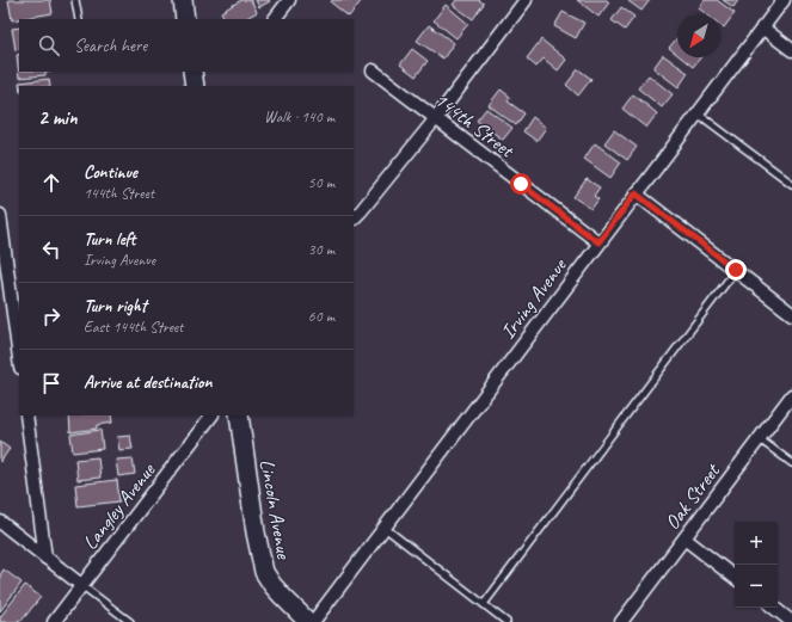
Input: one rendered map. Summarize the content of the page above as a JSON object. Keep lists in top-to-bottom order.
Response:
{
  "streets": {
    "street": [
      "144th Street",
      "Irving Avenue",
      "Oak Street",
      "Langley Avenue",
      "Lincoln Avenue"
    ]
  },
  "crossings": [
    ["144th Street", "Irving Avenue"]
  ],
  "north": "bottom left",
  "page": {
    "search": "Search here",
    "heading": ["2 min", "Walk · 140 m"],
    "list": [
      ["Continue", "144th Street", "50 m"],
      ["Turn left", "Irving Avenue", "30 m"],
      ["Turn right", "East 144th Street", "60 m"],
      "Arrive at destination"
    ],
    "map_buttons": ["+", "−"]
  }
}
